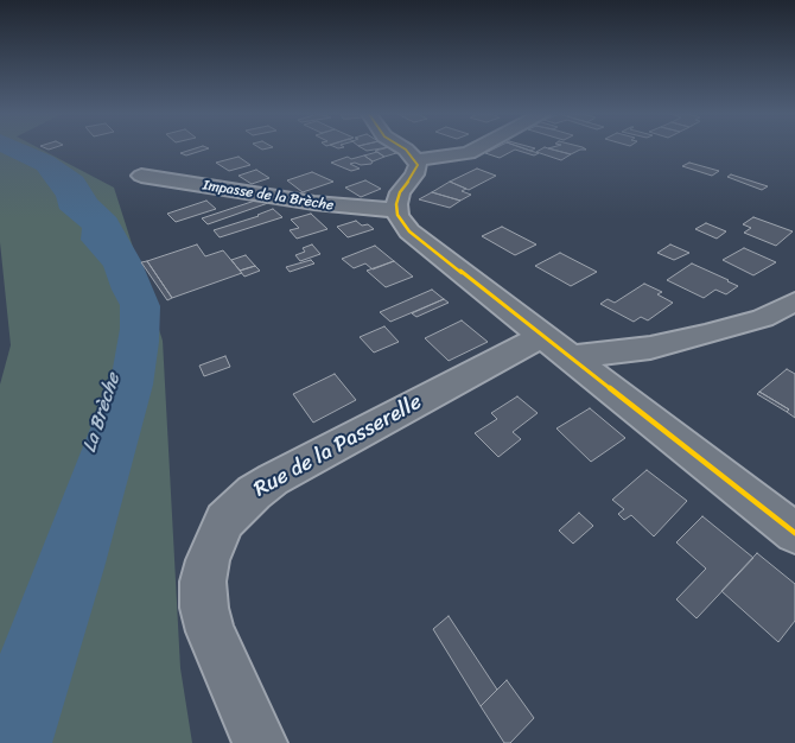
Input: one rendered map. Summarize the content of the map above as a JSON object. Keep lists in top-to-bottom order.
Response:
{
  "streets": {
    "street": ["Impasse de la Brèche", "Rue de la Passerelle"]
  },
  "water": ["La Brèche"]
}
